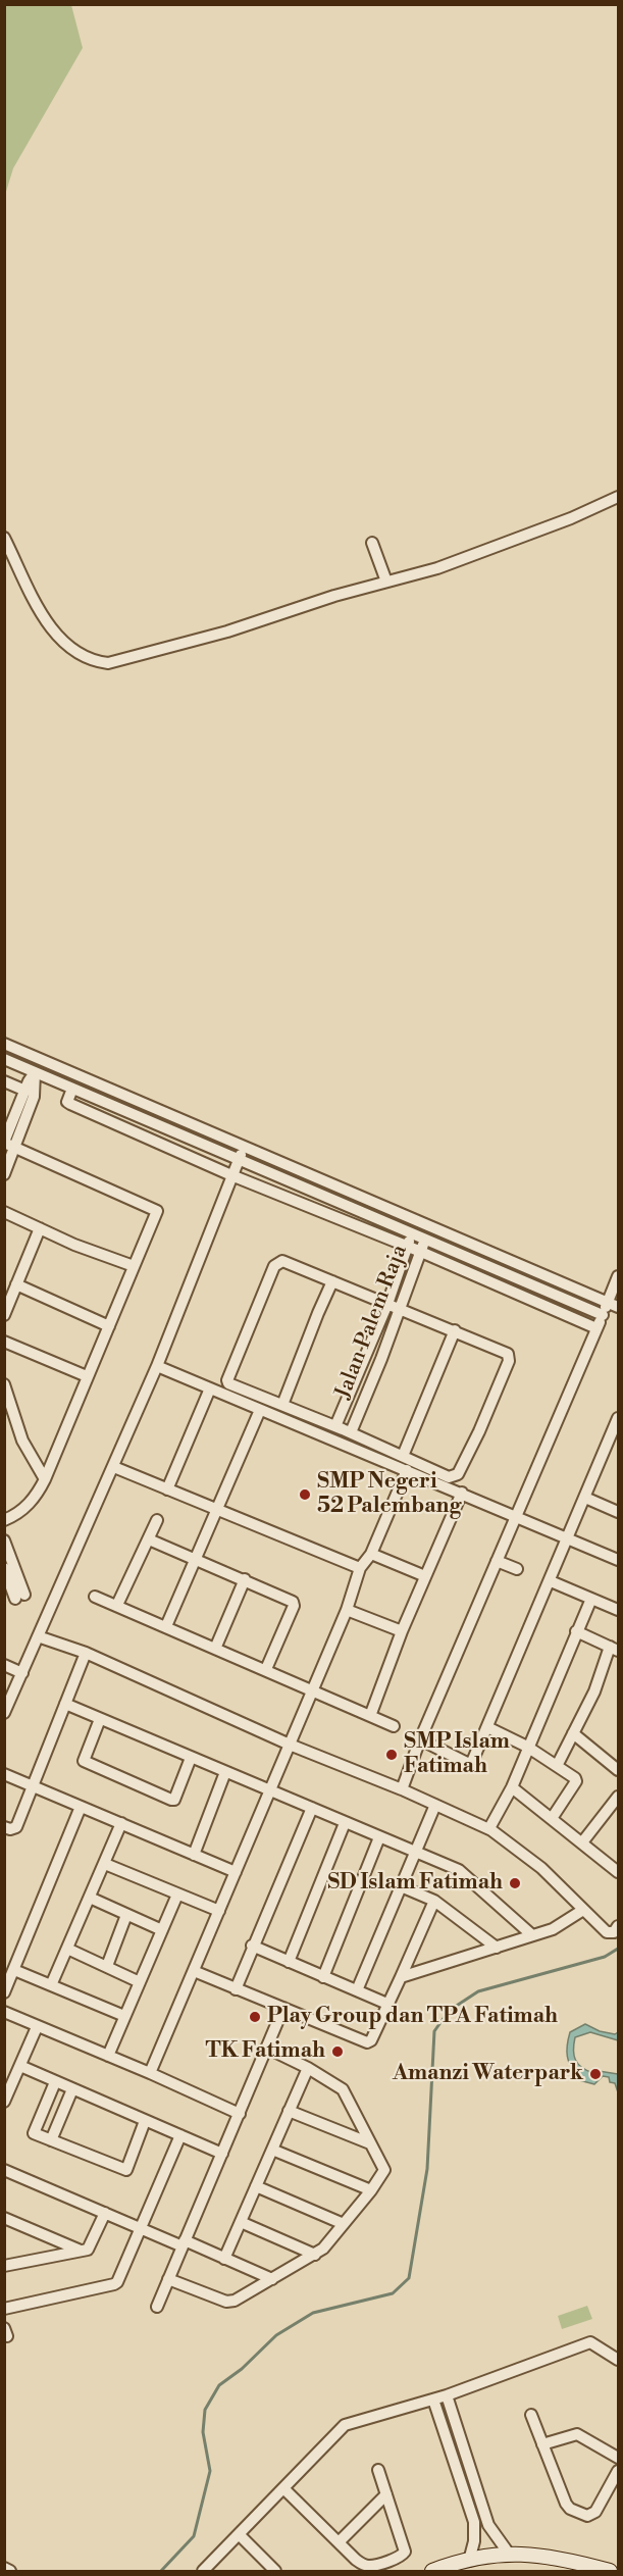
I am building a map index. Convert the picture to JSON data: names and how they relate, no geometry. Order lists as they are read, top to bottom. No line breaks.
{"streets":{"street":["Jalan Palem Raja"]},"places":["SMP Negeri 52 Palembang","SMP Islam Fatimah","SD Islam Fatimah","Play Group dan TPA Fatimah","TK Fatimah","Amanzi Waterpark"]}
